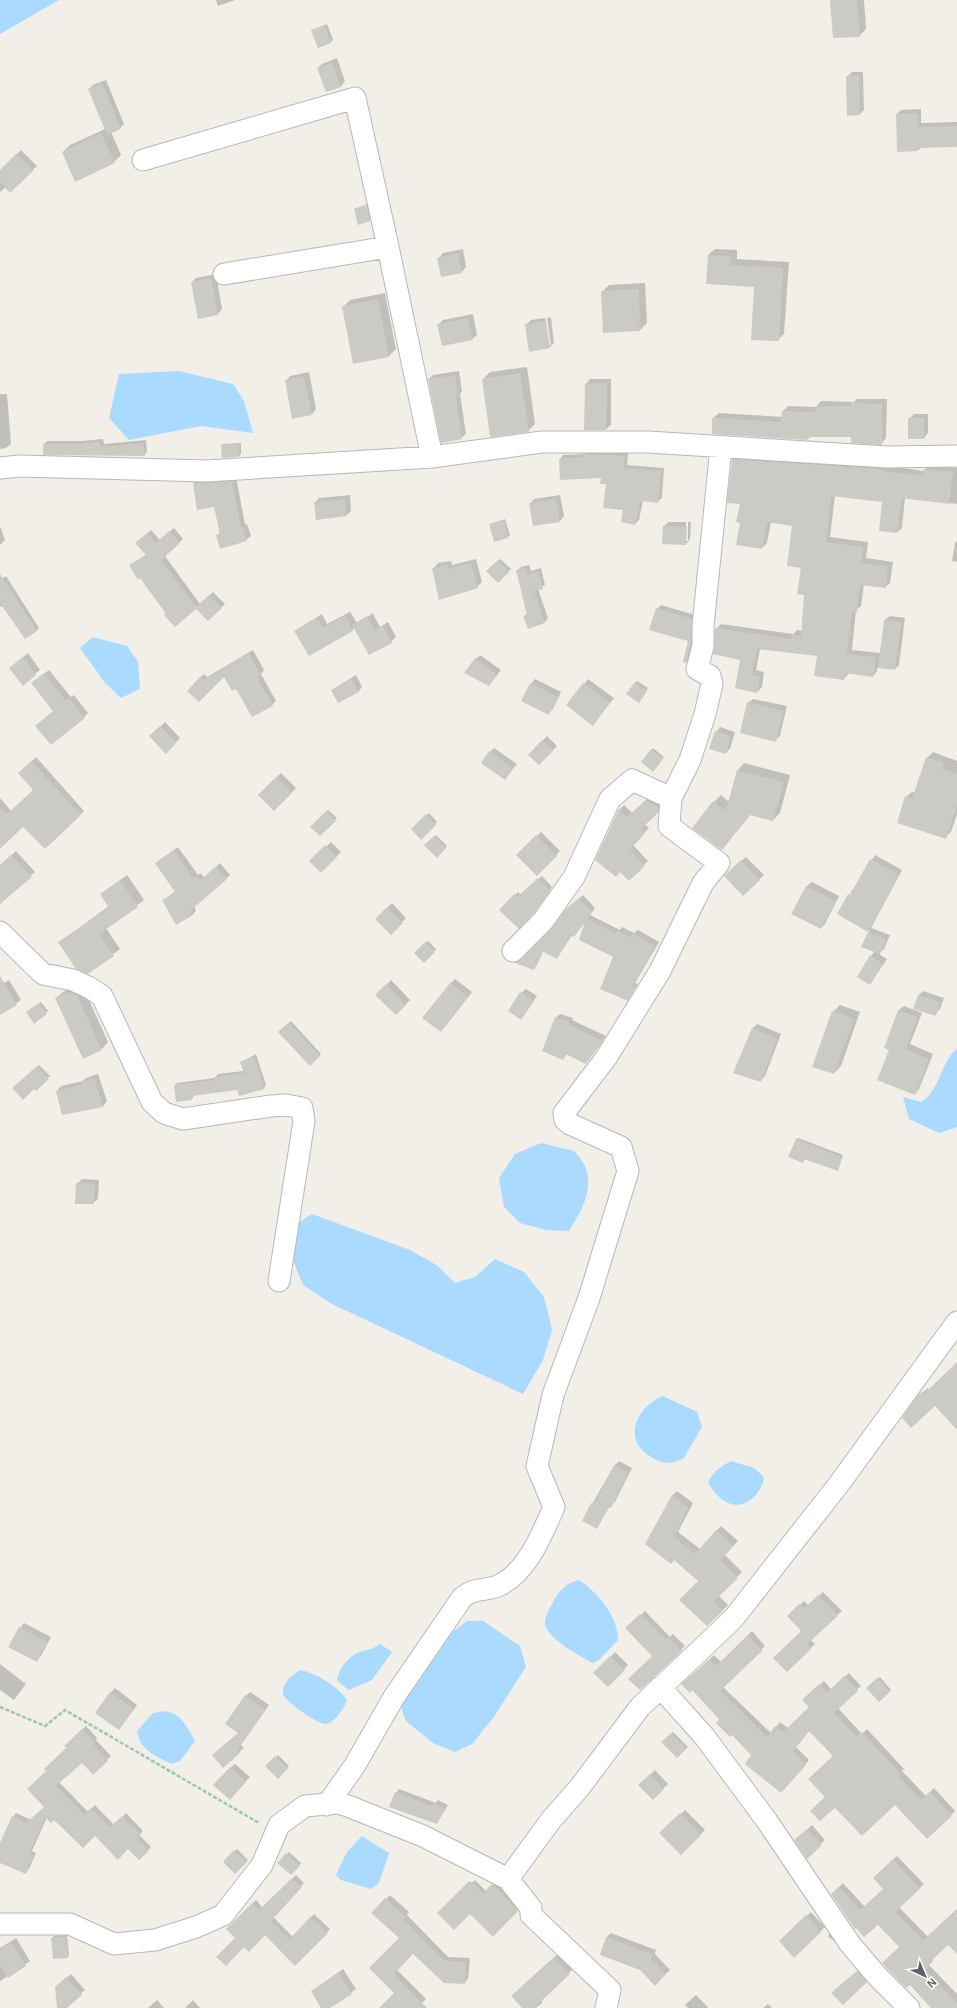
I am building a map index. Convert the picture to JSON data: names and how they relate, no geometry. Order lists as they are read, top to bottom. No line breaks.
{"north":"bottom right"}
